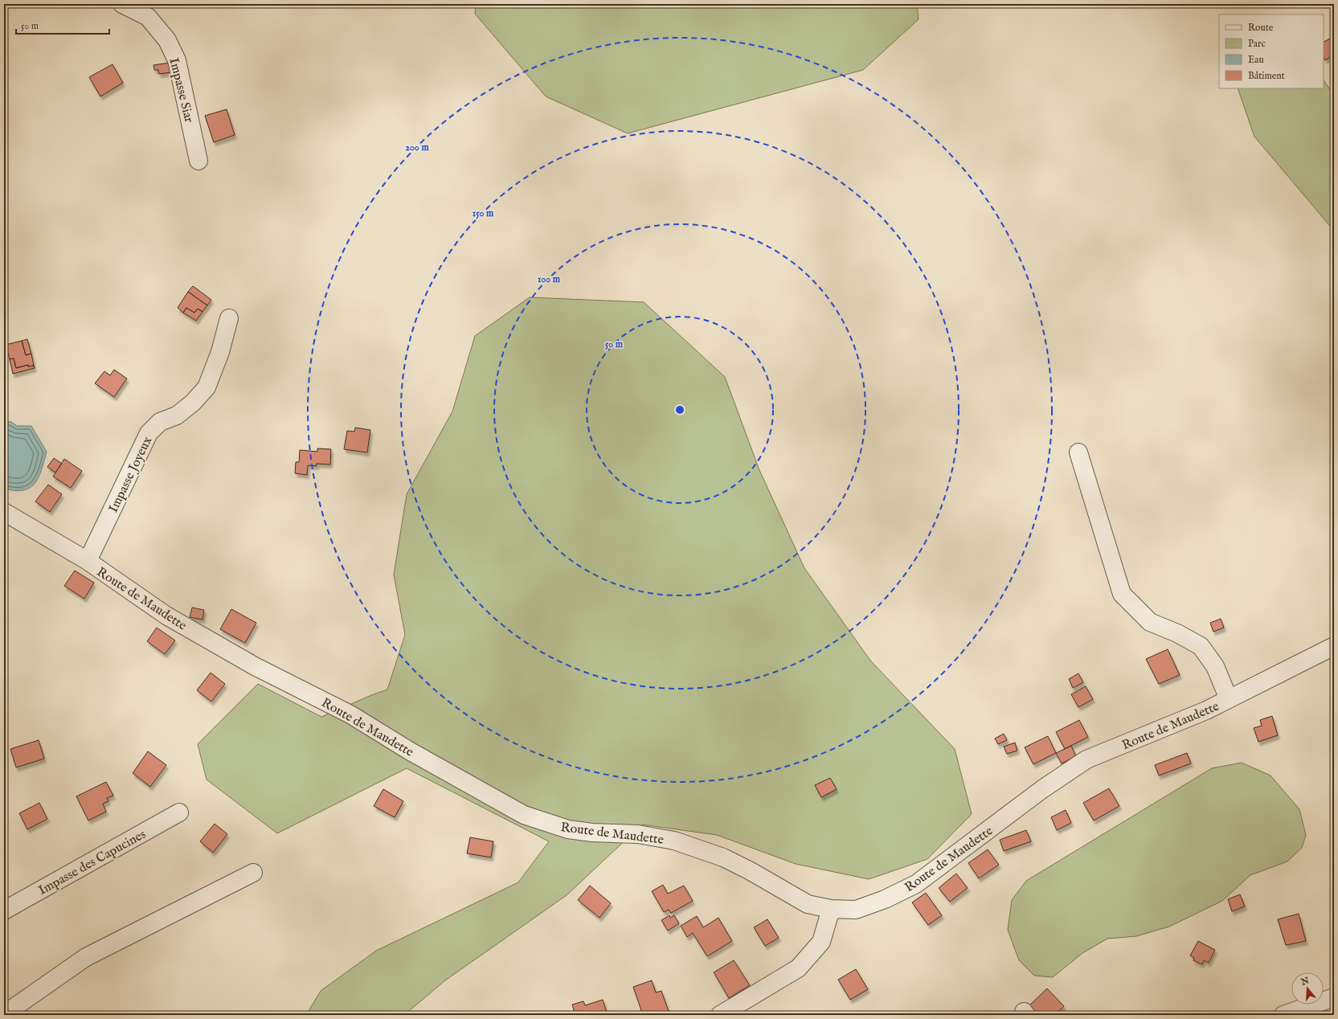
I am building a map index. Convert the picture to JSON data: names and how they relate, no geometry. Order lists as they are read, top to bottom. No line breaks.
{"streets":{"street":["Impasse Siar","Impasse Joyeux","Route de Maudette","Impasse des Capucines"]},"crossings":[["Impasse Joyeux","Route de Maudette"]],"legend":["Route","Parc","Eau","Bâtiment"],"scale_bar":"50 m","north":"top","rings":["200 m","150 m","100 m","50 m"]}
